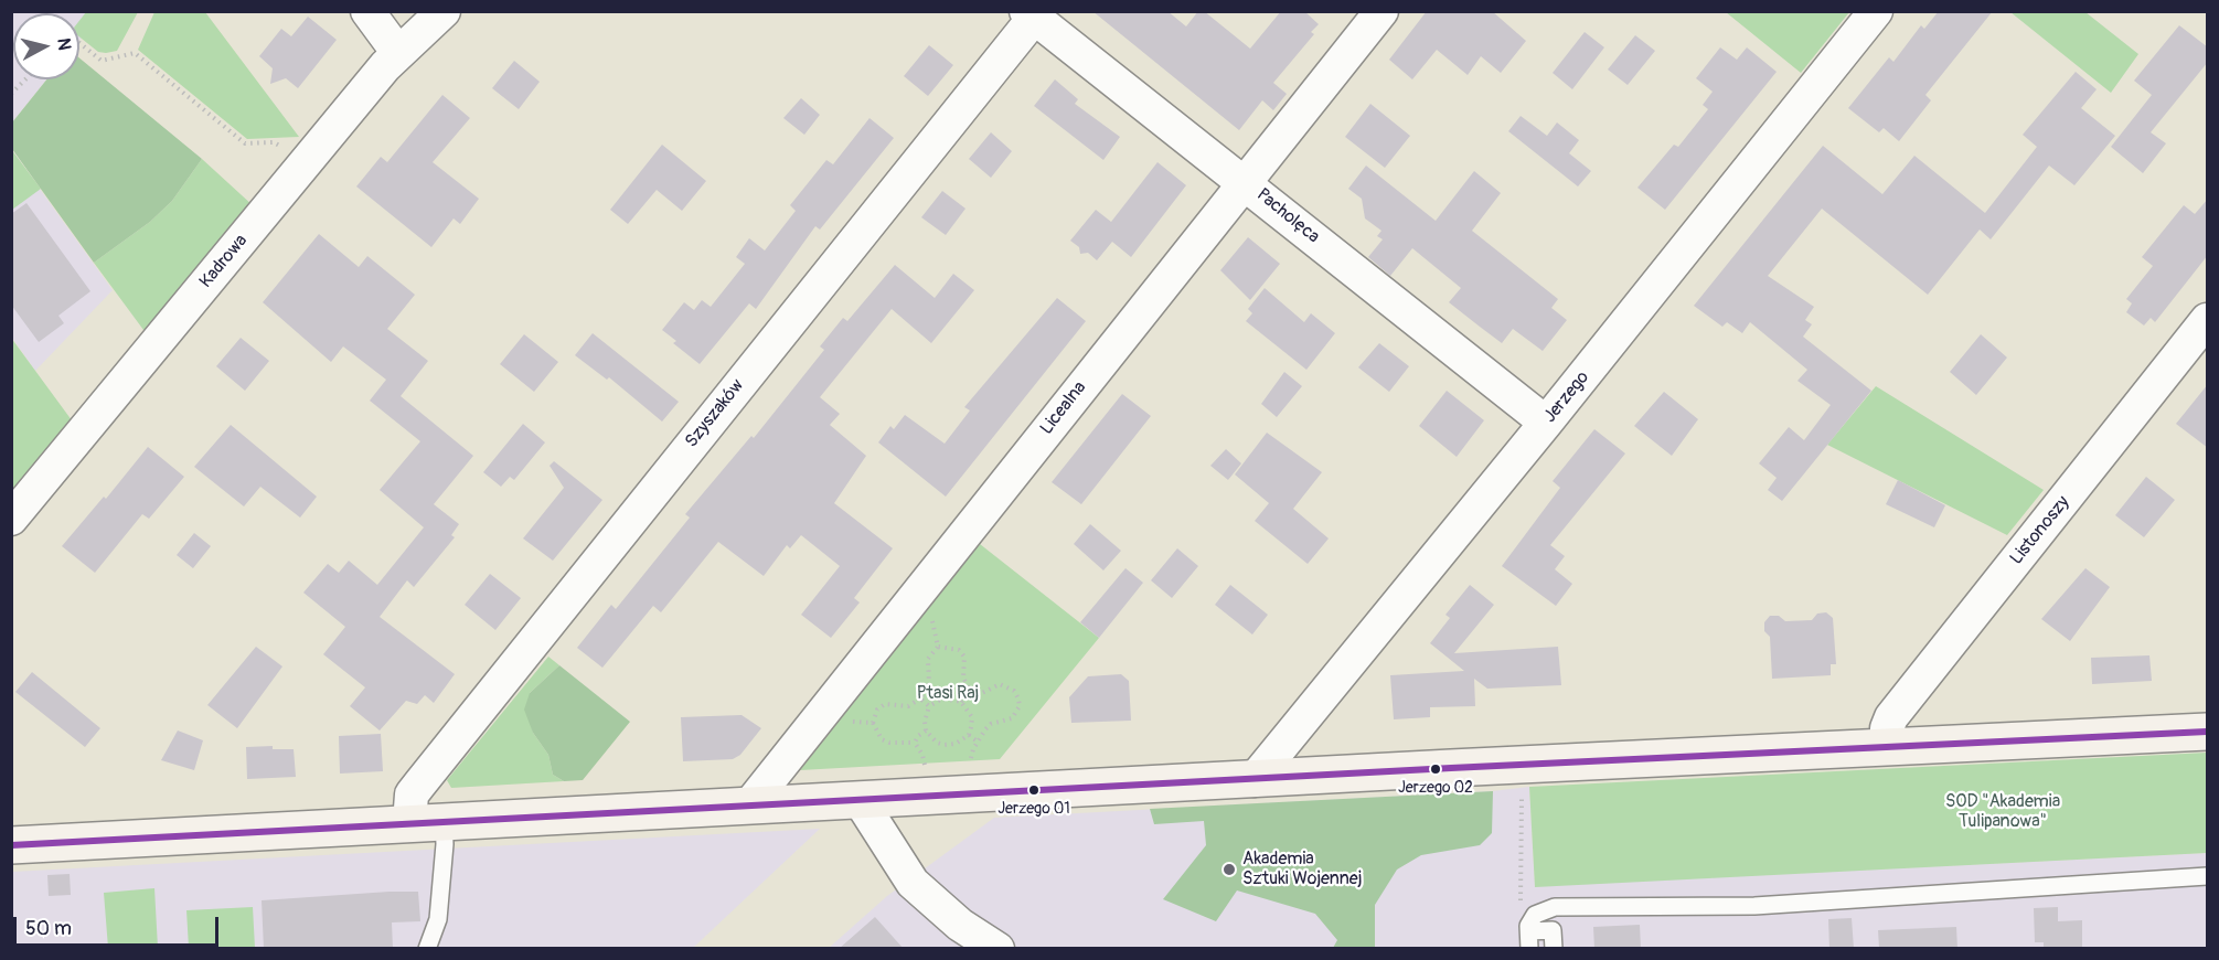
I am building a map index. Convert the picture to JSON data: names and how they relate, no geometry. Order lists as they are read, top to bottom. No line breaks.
{"streets":{"street":["Pacholęca","Kadrowa","Jerzego","Licealna","Szyszaków","Listonoszy"]},"crossings":[["Pacholęca","Jerzego"],["Pacholęca","Licealna"],["Pacholęca","Szyszaków"]],"parks":["Ptasi Raj","SOD \"Akademia Tulipanowa\""],"places":["Jerzego 02","Jerzego 01","Akademia Sztuki Wojennej"],"scale_bar":"50 m","north":"right"}
